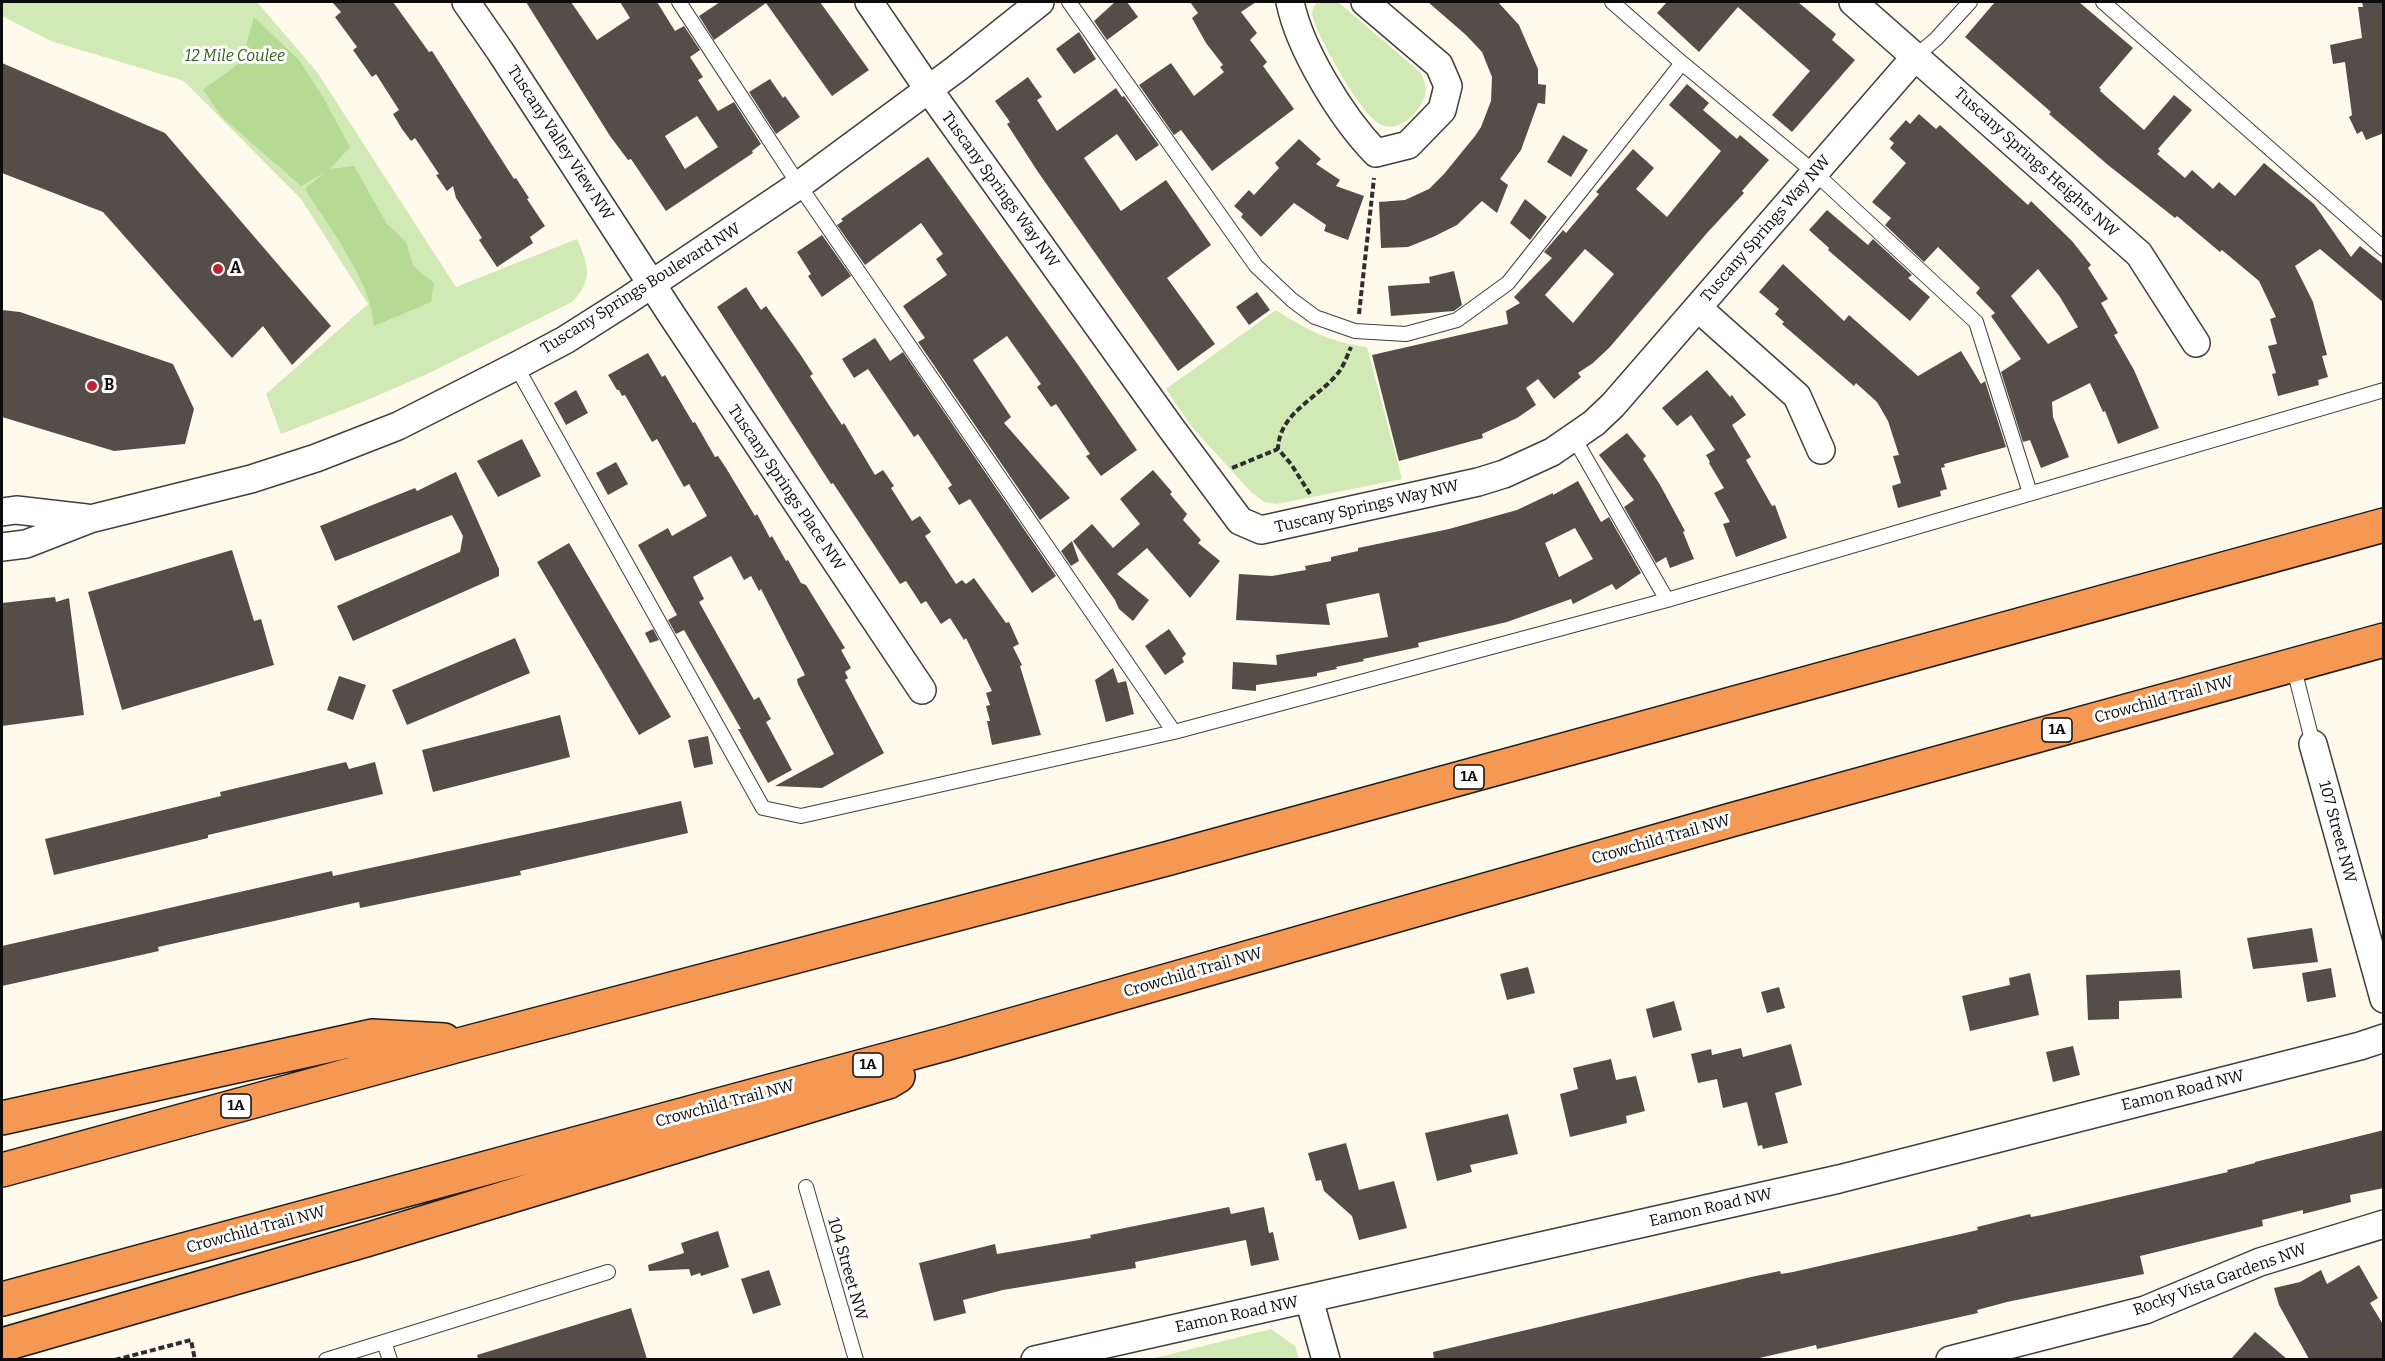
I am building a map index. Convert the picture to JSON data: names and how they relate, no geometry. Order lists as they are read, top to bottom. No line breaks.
{"streets":{"highway":["Crowchild Trail NW","1A"],"street":["Tuscany Valley View NW","Tuscany Springs Heights NW","Tuscany Springs Way NW","Tuscany Springs Boulevard NW","Tuscany Springs Place NW","107 Street NW","Eamon Road NW","Rocky Vista Gardens NW"],"lane":["104 Street NW"]},"crossings":[["Tuscany Valley View NW","Tuscany Springs Boulevard NW"],["Tuscany Valley View NW","Tuscany Springs Place NW"],["Tuscany Springs Heights NW","Tuscany Springs Way NW"],["Tuscany Springs Way NW","Tuscany Springs Boulevard NW"],["Tuscany Springs Boulevard NW","Tuscany Springs Place NW"],["Crowchild Trail NW","107 Street NW"]],"parks":["12 Mile Coulee"],"places":["A","B"]}
